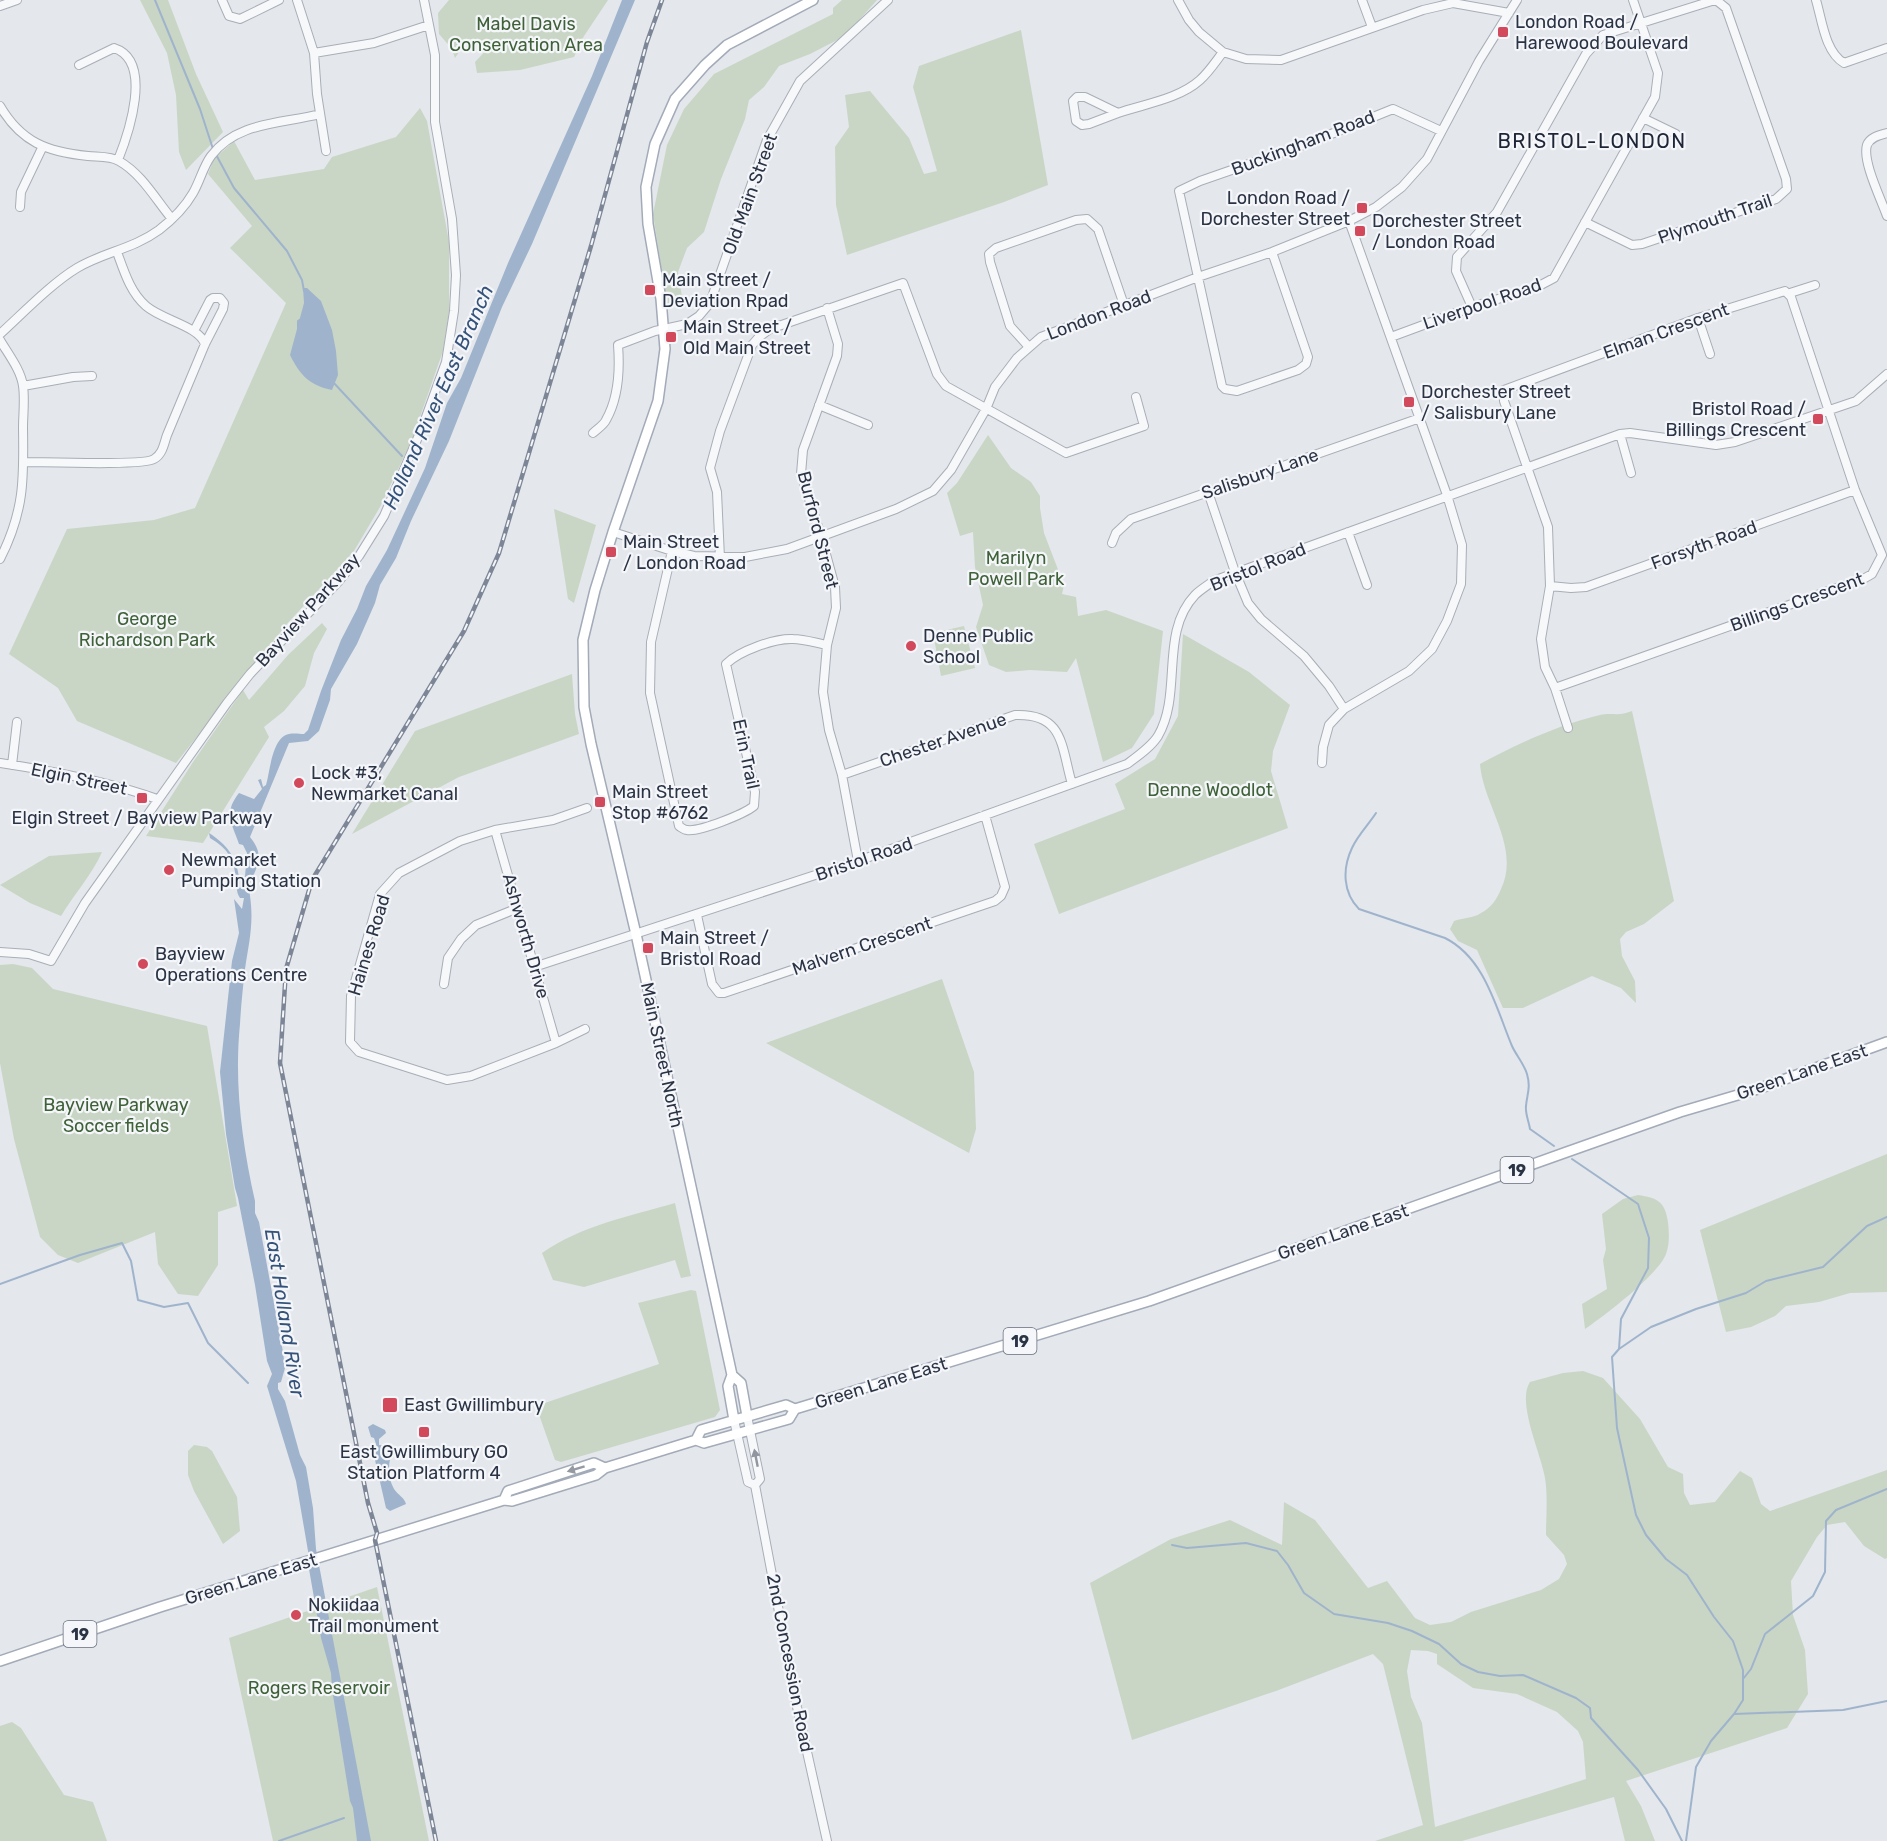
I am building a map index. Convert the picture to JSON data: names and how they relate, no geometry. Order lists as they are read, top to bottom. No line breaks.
{"streets":{"main road":["Main Street North","Green Lane East","19"],"street":["Buckingham Road","Old Main Street","Plymouth Trail","Liverpool Road","London Road","Elman Crescent","Salisbury Lane","Burford Street","Forsyth Road","Bristol Road","Billings Crescent","Bayview Parkway","Chester Avenue","Erin Trail","Elgin Street","Ashworth Drive","Haines Road","Malvern Crescent","2nd Concession Road"]},"crossings":[["Buckingham Road","London Road"],["Old Main Street","Main Street North"],["Plymouth Trail","Liverpool Road"],["London Road","Burford Street"],["London Road","Erin Trail"],["London Road","Main Street North"],["Elman Crescent","Bristol Road"],["Burford Street","Bristol Road"],["Burford Street","Chester Avenue"],["Burford Street","Erin Trail"],["Forsyth Road","Billings Crescent"],["Bristol Road","Billings Crescent"],["Bristol Road","Chester Avenue"],["Bristol Road","Ashworth Drive"],["Bristol Road","Malvern Crescent"],["Bristol Road","Main Street North"],["Bayview Parkway","Elgin Street"],["Ashworth Drive","Haines Road"],["Main Street North","Green Lane East"],["Green Lane East","2nd Concession Road"]],"districts":["BRISTOL-LONDON"],"water":["Holland River East Branch","East Holland River"],"parks":["Mabel Davis Conservation Area","Marilyn Powell Park","George Richardson Park","Denne Woodlot","Bayview Parkway Soccer fields","Rogers Reservoir"],"places":{"transit":["London Road / Harewood Boulevard","London Road / Dorchester Street","Dorchester Street / London Road","Main Street / Deviation Rpad","Main Street / Old Main Street","Dorchester Street / Salisbury Lane","Bristol Road / Billings Crescent","Main Street / London Road","Elgin Street / Bayview Parkway","Main Street Stop #6762","Main Street / Bristol Road","East Gwillimbury","East Gwillimbury GO Station Platform 4"],"other":["Denne Public School","Lock #3, Newmarket Canal","Newmarket Pumping Station","Bayview Operations Centre","Nokiidaa Trail monument"]}}
